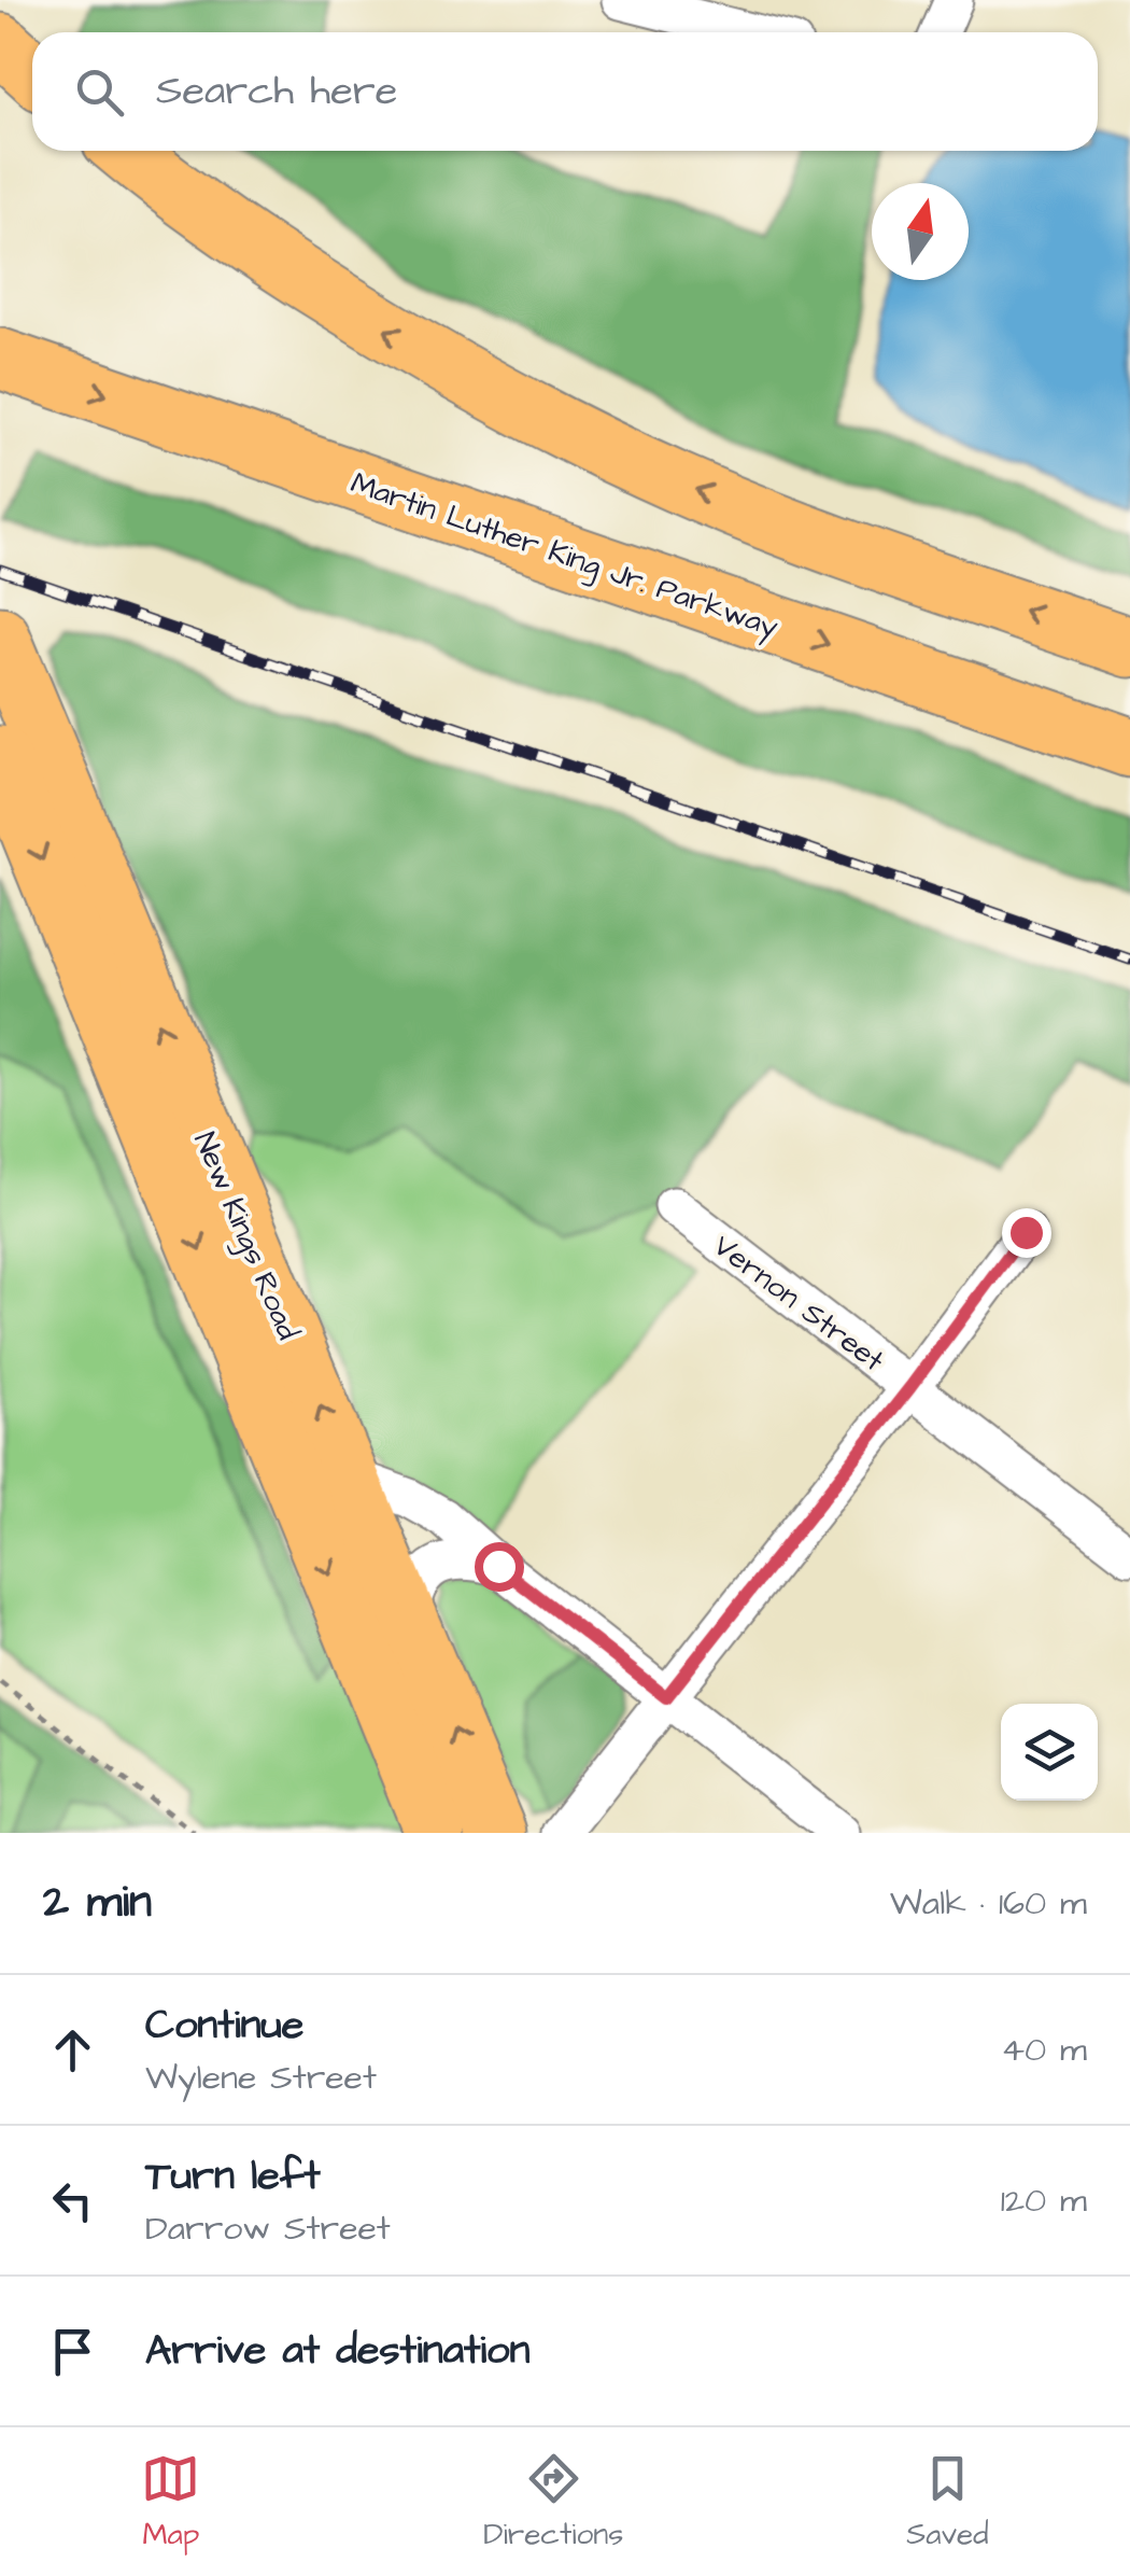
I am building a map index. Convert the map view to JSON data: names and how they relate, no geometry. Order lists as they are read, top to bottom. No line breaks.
{"streets":{"main road":["Martin Luther King Jr. Parkway","New Kings Road"],"street":["Vernon Street"]},"north":"top","page":{"search":"Search here","heading":["2 min","Walk · 160 m"],"list":[["Continue","Wylene Street","40 m"],["Turn left","Darrow Street","120 m"],"Arrive at destination"],"nav":["Map","Directions","Saved"]}}
